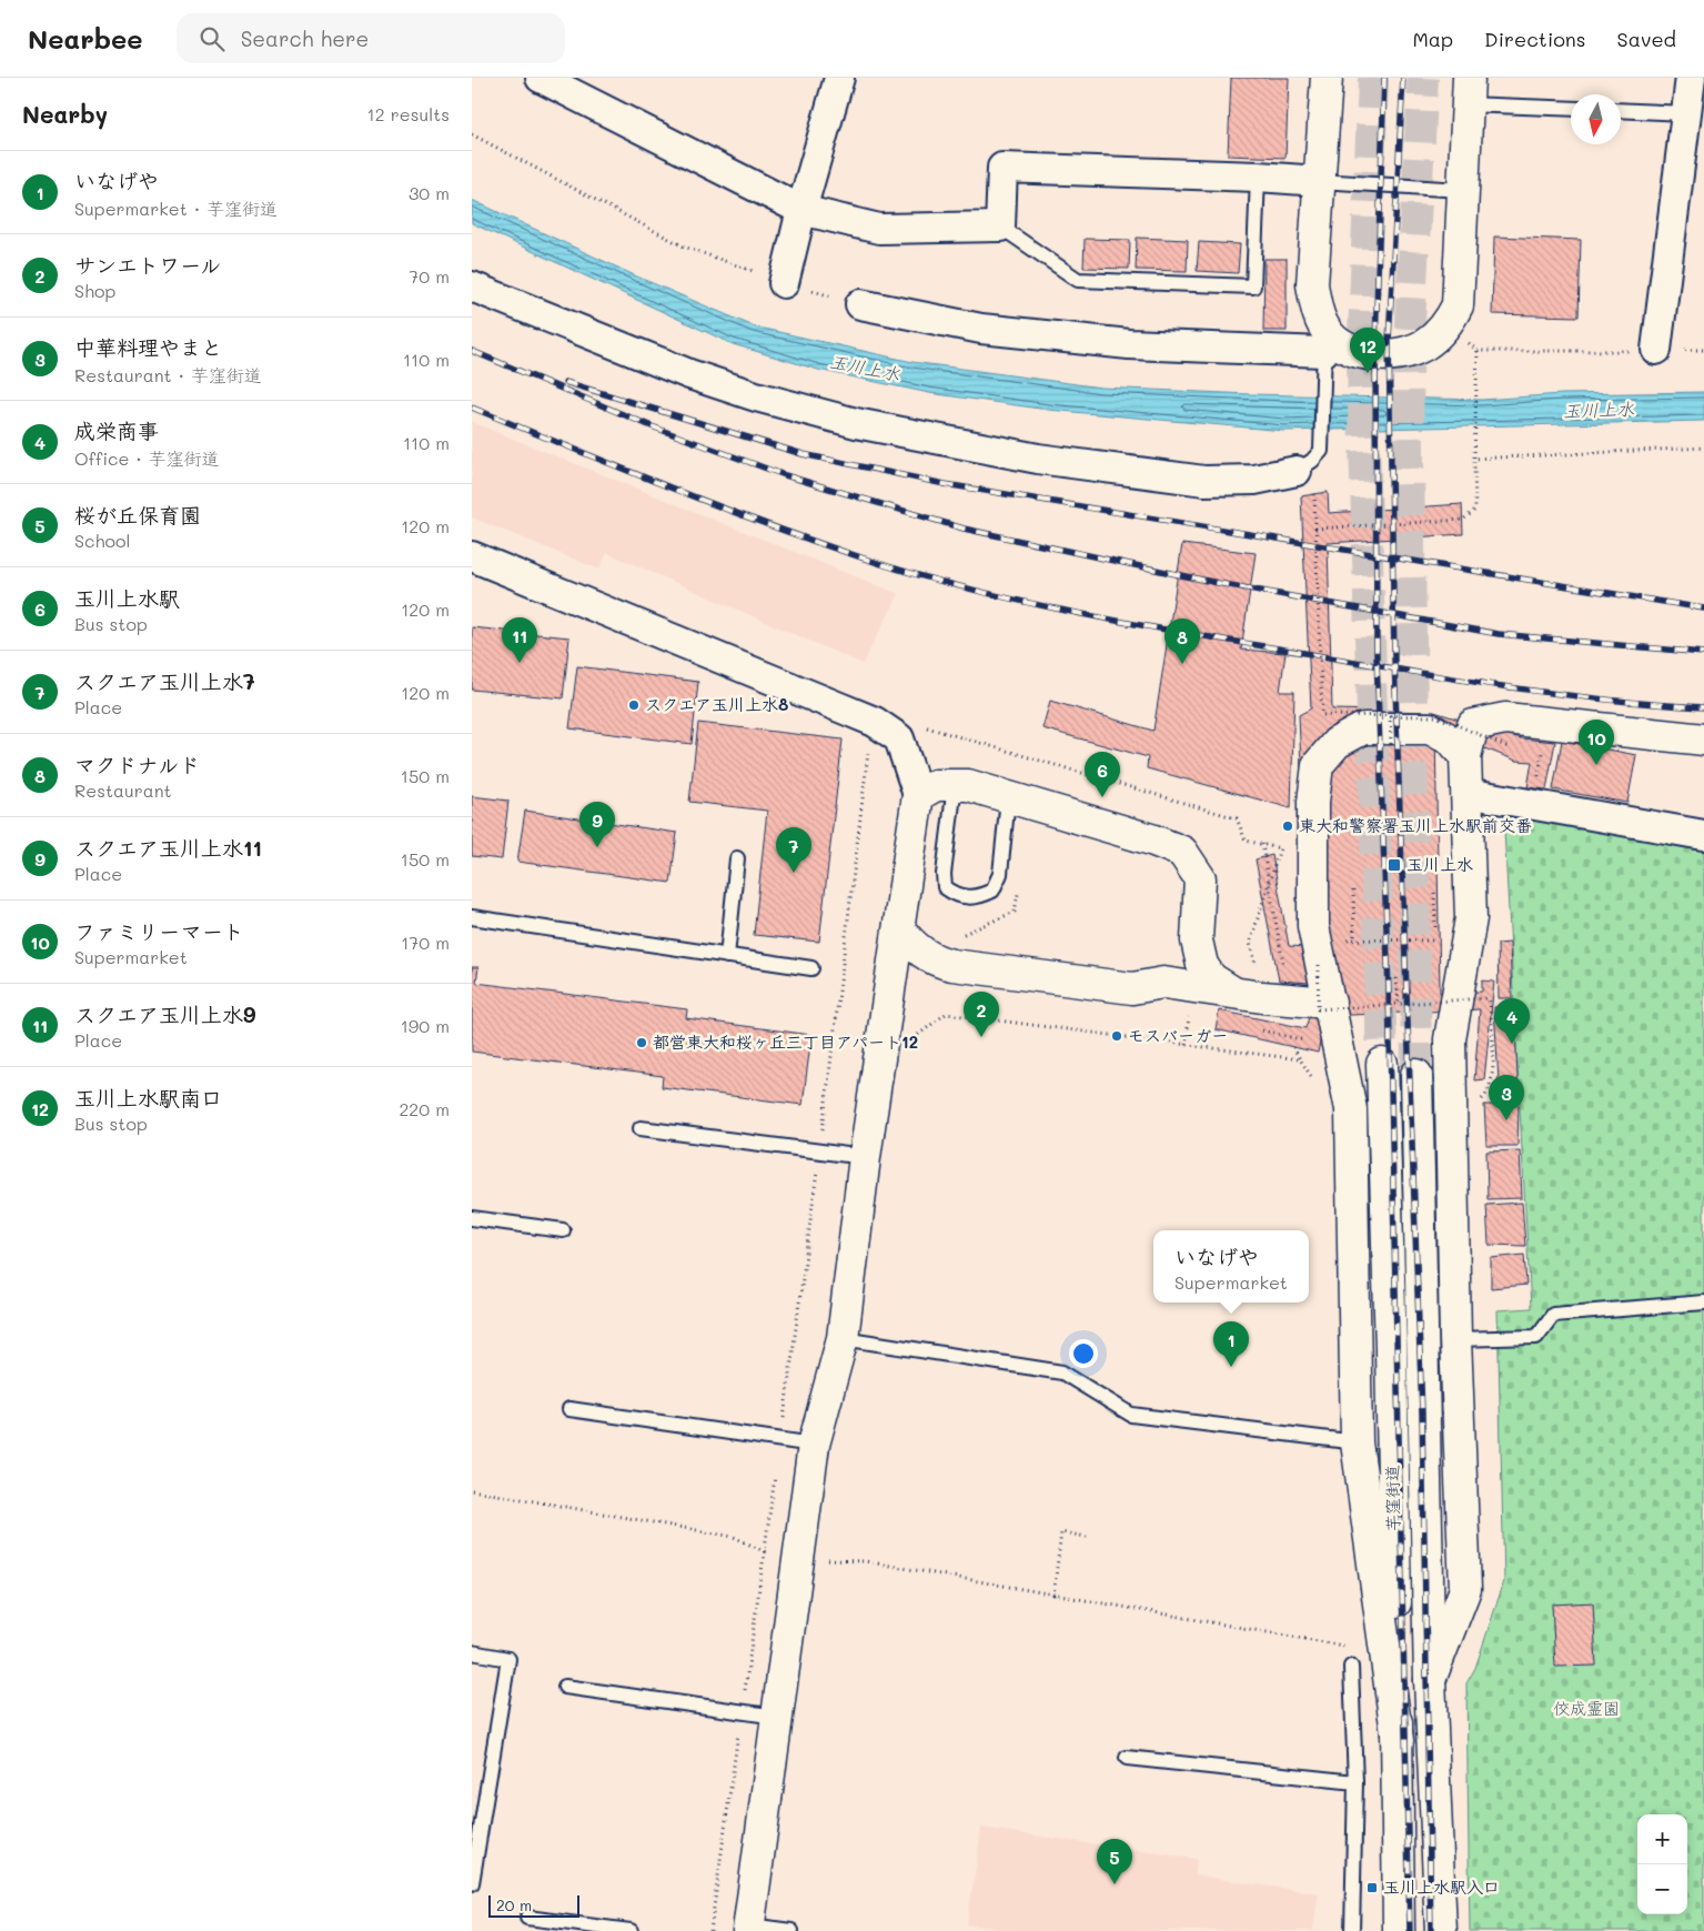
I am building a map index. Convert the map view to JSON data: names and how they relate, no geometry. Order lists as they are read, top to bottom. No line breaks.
{"streets":{"main road":["芋窪街道"]},"water":["玉川上水"],"parks":["佼成霊園"],"places":{"other":["スクエア玉川上水8","東大和警察署玉川上水駅前交番","モスバーガー","都営東大和桜ヶ丘三丁目アパート12"],"transit":["玉川上水","玉川上水駅入口"]},"scale_bar":"20 m","north":"bottom","page":{"header":"Nearbee","search":"Search here","nav":["Map","Directions","Saved"],"heading":["Nearby","12 results"],"list":[{"mark":"1","name":"いなげや","note":"Supermarket · 芋窪街道","value":"30 m"},{"mark":"2","name":"サンエトワール","note":"Shop","value":"70 m"},{"mark":"3","name":"中華料理やまと","note":"Restaurant · 芋窪街道","value":"110 m"},{"mark":"4","name":"成栄商事","note":"Office · 芋窪街道","value":"110 m"},{"mark":"5","name":"桜が丘保育園","note":"School","value":"120 m"},{"mark":"6","name":"玉川上水駅","note":"Bus stop","value":"120 m"},{"mark":"7","name":"スクエア玉川上水7","note":"Place","value":"120 m"},{"mark":"8","name":"マクドナルド","note":"Restaurant","value":"150 m"},{"mark":"9","name":"スクエア玉川上水11","note":"Place","value":"150 m"},{"mark":"10","name":"ファミリーマート","note":"Supermarket","value":"170 m"},{"mark":"11","name":"スクエア玉川上水9","note":"Place","value":"190 m"},{"mark":"12","name":"玉川上水駅南口","note":"Bus stop","value":"220 m"}],"pins":["12","11","8","10","6","9","7","2","4","3","1","5"],"popup":["いなげや","Supermarket"],"map_buttons":["+","−"],"scale":"20 m"}}
